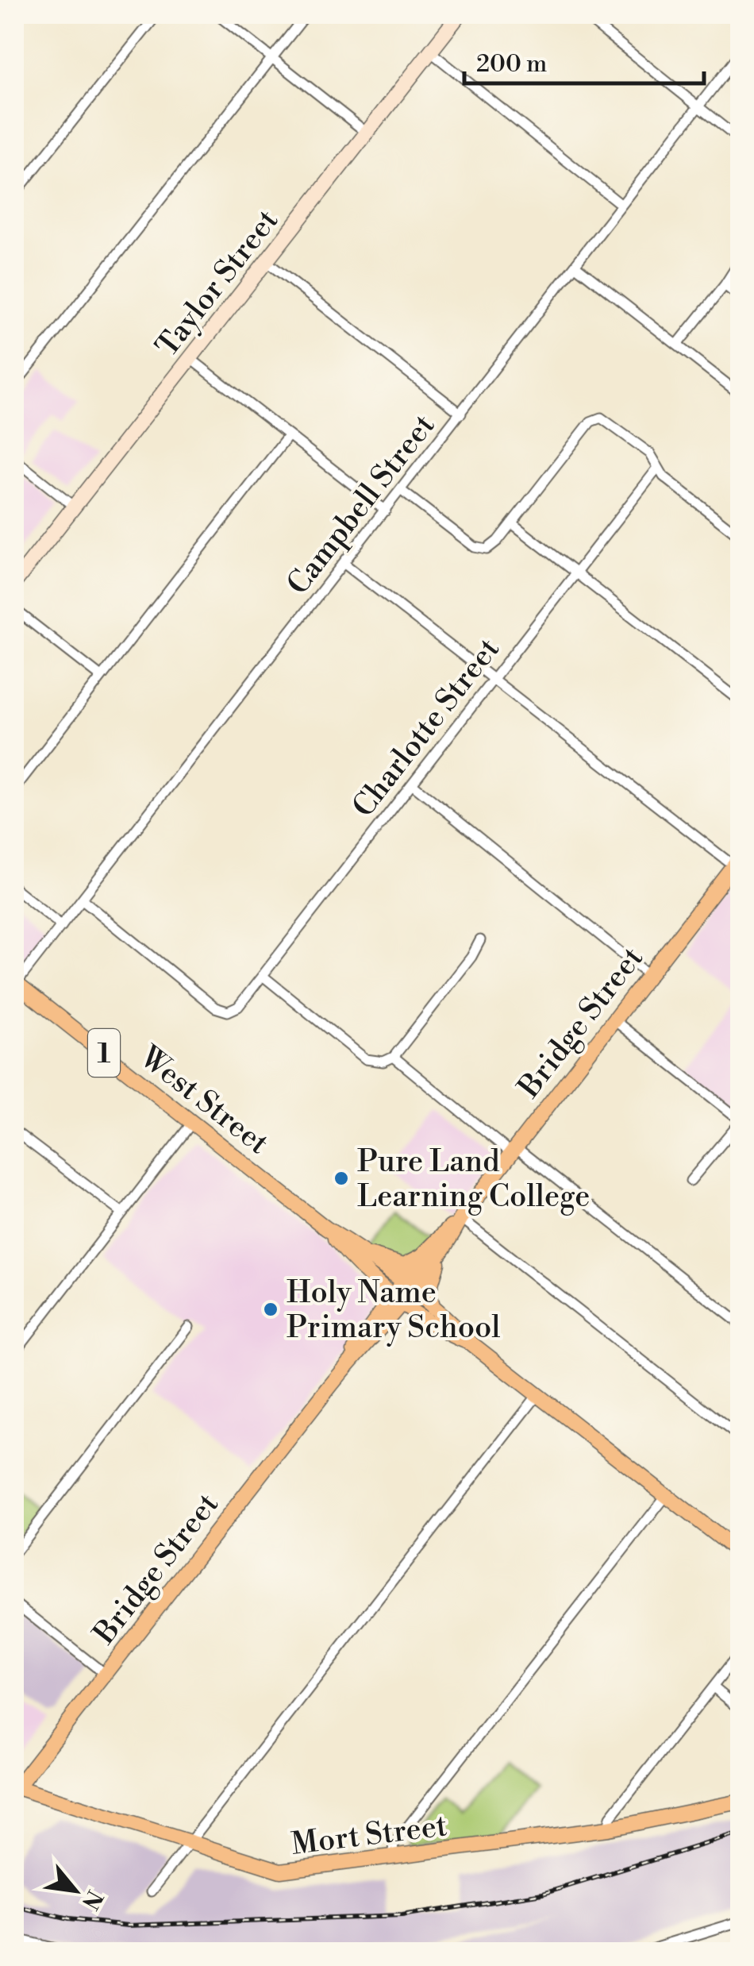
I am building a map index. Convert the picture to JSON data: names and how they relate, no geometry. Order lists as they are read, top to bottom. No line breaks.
{"streets":{"main road":["Bridge Street","1","West Street","Mort Street"],"street":["Taylor Street","Campbell Street","Charlotte Street"]},"crossings":[["Campbell Street","Charlotte Street"],["Campbell Street","West Street"],["Bridge Street","West Street"],["Bridge Street","Mort Street"]],"places":["Pure Land Learning College","Holy Name Primary School"],"scale_bar":"200 m","north":"bottom right"}
